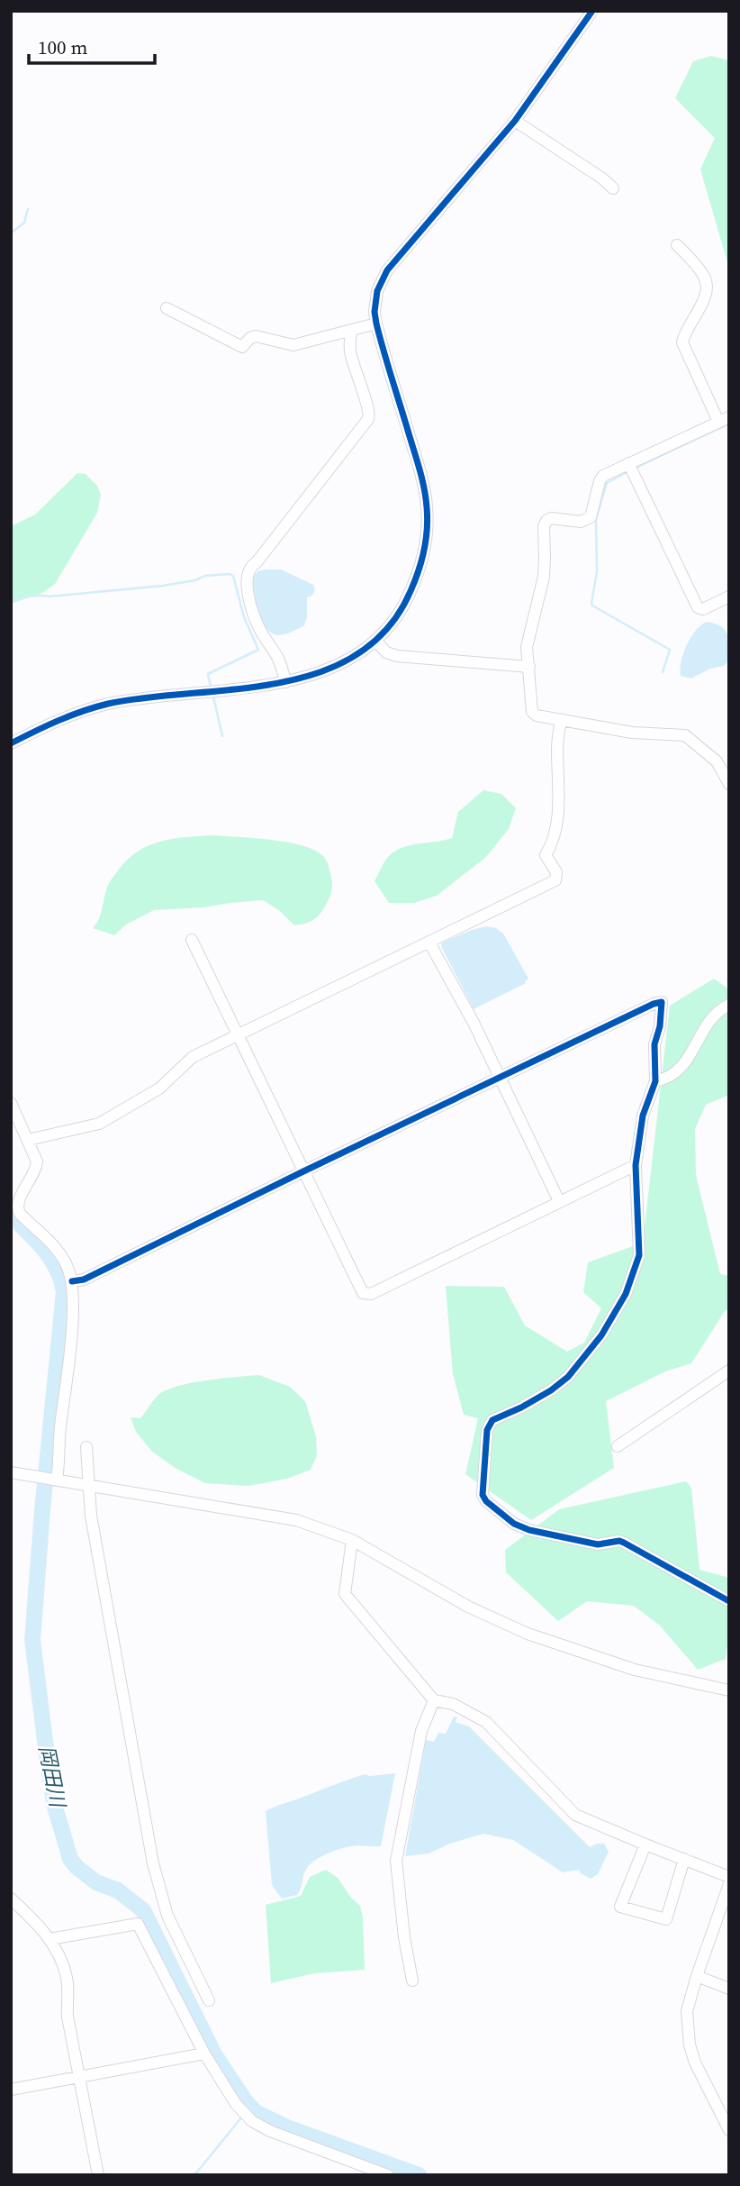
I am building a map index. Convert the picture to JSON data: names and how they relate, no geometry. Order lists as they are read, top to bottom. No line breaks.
{"water":["岡田川"],"scale_bar":"100 m"}
